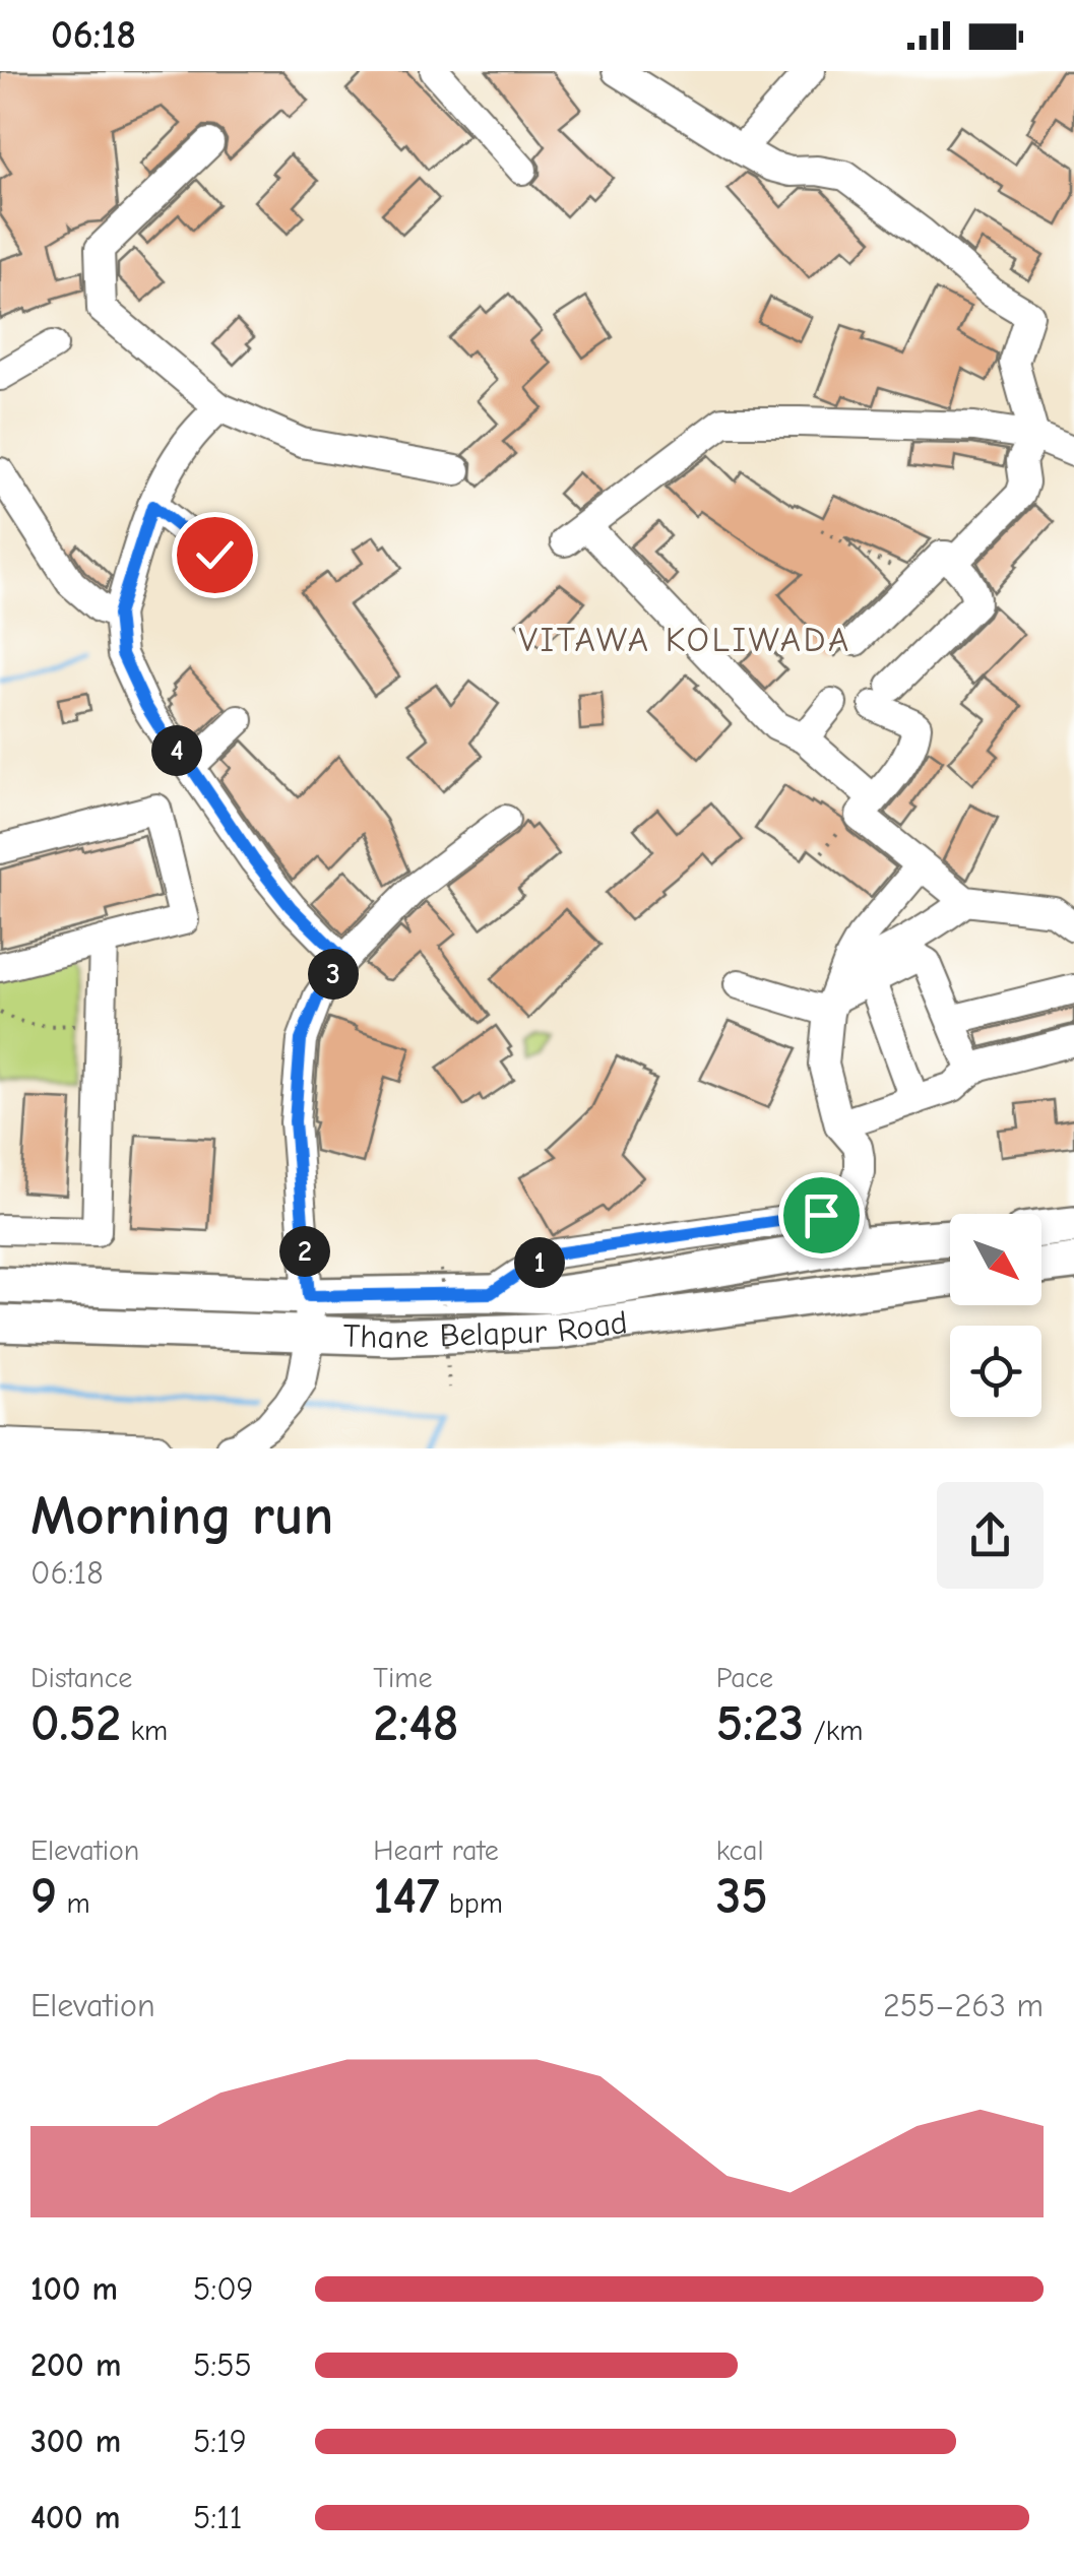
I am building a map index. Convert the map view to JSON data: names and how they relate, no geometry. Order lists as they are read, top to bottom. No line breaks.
{"streets":{"main road":["Thane Belapur Road"]},"districts":["VITAWA KOLIWADA"],"north":"bottom right","page":{"status":"06:18","pins":["4","3","2","1"],"heading":["Morning run","06:18"],"stats":[["Distance","0.52 km"],["Time","2:48"],["Pace","5:23 /km"],["Elevation","9 m"],["Heart rate","147 bpm"],["kcal","35"]],"chart":["Elevation","255–263 m"],"list":[{"name":"100 m","note":"5:09"},{"name":"200 m","note":"5:55"},{"name":"300 m","note":"5:19"},{"name":"400 m","note":"5:11"}]}}
